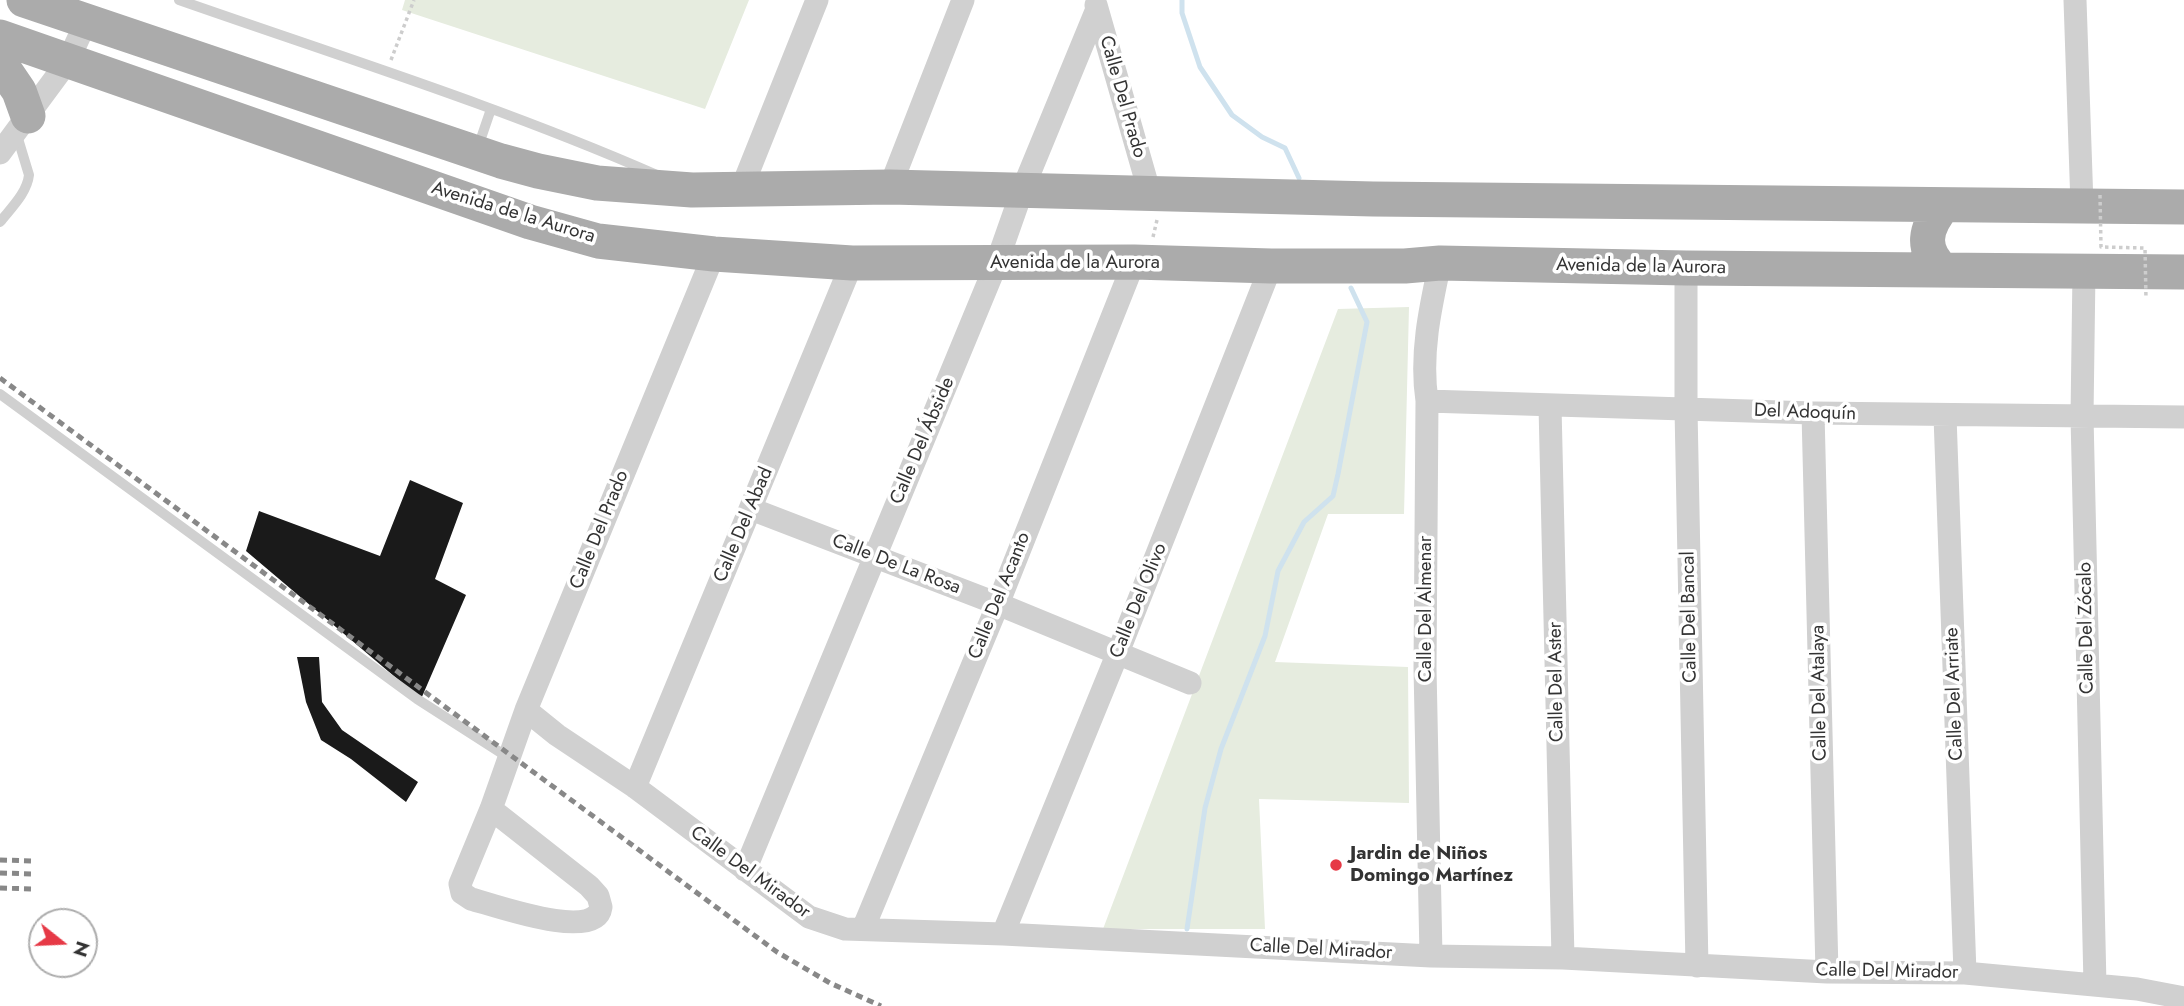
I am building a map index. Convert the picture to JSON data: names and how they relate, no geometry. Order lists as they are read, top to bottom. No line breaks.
{"streets":{"main road":["Avenida de la Aurora"],"street":["Calle Del Prado","Del Adoquín","Calle Del Ábside","Calle Del Abad","Calle De La Rosa","Calle Del Acanto","Calle Del Olivo","Calle Del Almenar","Calle Del Bancal","Calle Del Zócalo","Calle Del Aster","Calle Del Atalaya","Calle Del Arriate","Calle Del Mirador"]},"crossings":[["Calle Del Prado","Avenida de la Aurora"],["Calle Del Prado","Calle Del Ábside"],["Calle Del Prado","Calle Del Mirador"],["Avenida de la Aurora","Calle Del Ábside"],["Avenida de la Aurora","Calle Del Abad"],["Avenida de la Aurora","Calle Del Acanto"],["Avenida de la Aurora","Calle Del Olivo"],["Avenida de la Aurora","Calle Del Almenar"],["Avenida de la Aurora","Calle Del Bancal"],["Avenida de la Aurora","Calle Del Zócalo"],["Del Adoquín","Calle Del Almenar"],["Del Adoquín","Calle Del Bancal"],["Del Adoquín","Calle Del Zócalo"],["Del Adoquín","Calle Del Aster"],["Del Adoquín","Calle Del Atalaya"],["Del Adoquín","Calle Del Arriate"],["Calle Del Ábside","Calle De La Rosa"],["Calle Del Ábside","Calle Del Mirador"],["Calle Del Abad","Calle De La Rosa"],["Calle Del Abad","Calle Del Mirador"],["Calle De La Rosa","Calle Del Acanto"],["Calle De La Rosa","Calle Del Olivo"],["Calle Del Acanto","Calle Del Mirador"],["Calle Del Olivo","Calle Del Mirador"],["Calle Del Almenar","Calle Del Mirador"],["Calle Del Bancal","Calle Del Mirador"],["Calle Del Zócalo","Calle Del Mirador"],["Calle Del Aster","Calle Del Mirador"],["Calle Del Atalaya","Calle Del Mirador"],["Calle Del Arriate","Calle Del Mirador"]],"places":["Jardin de Niños Domingo Martínez"],"north":"right"}
